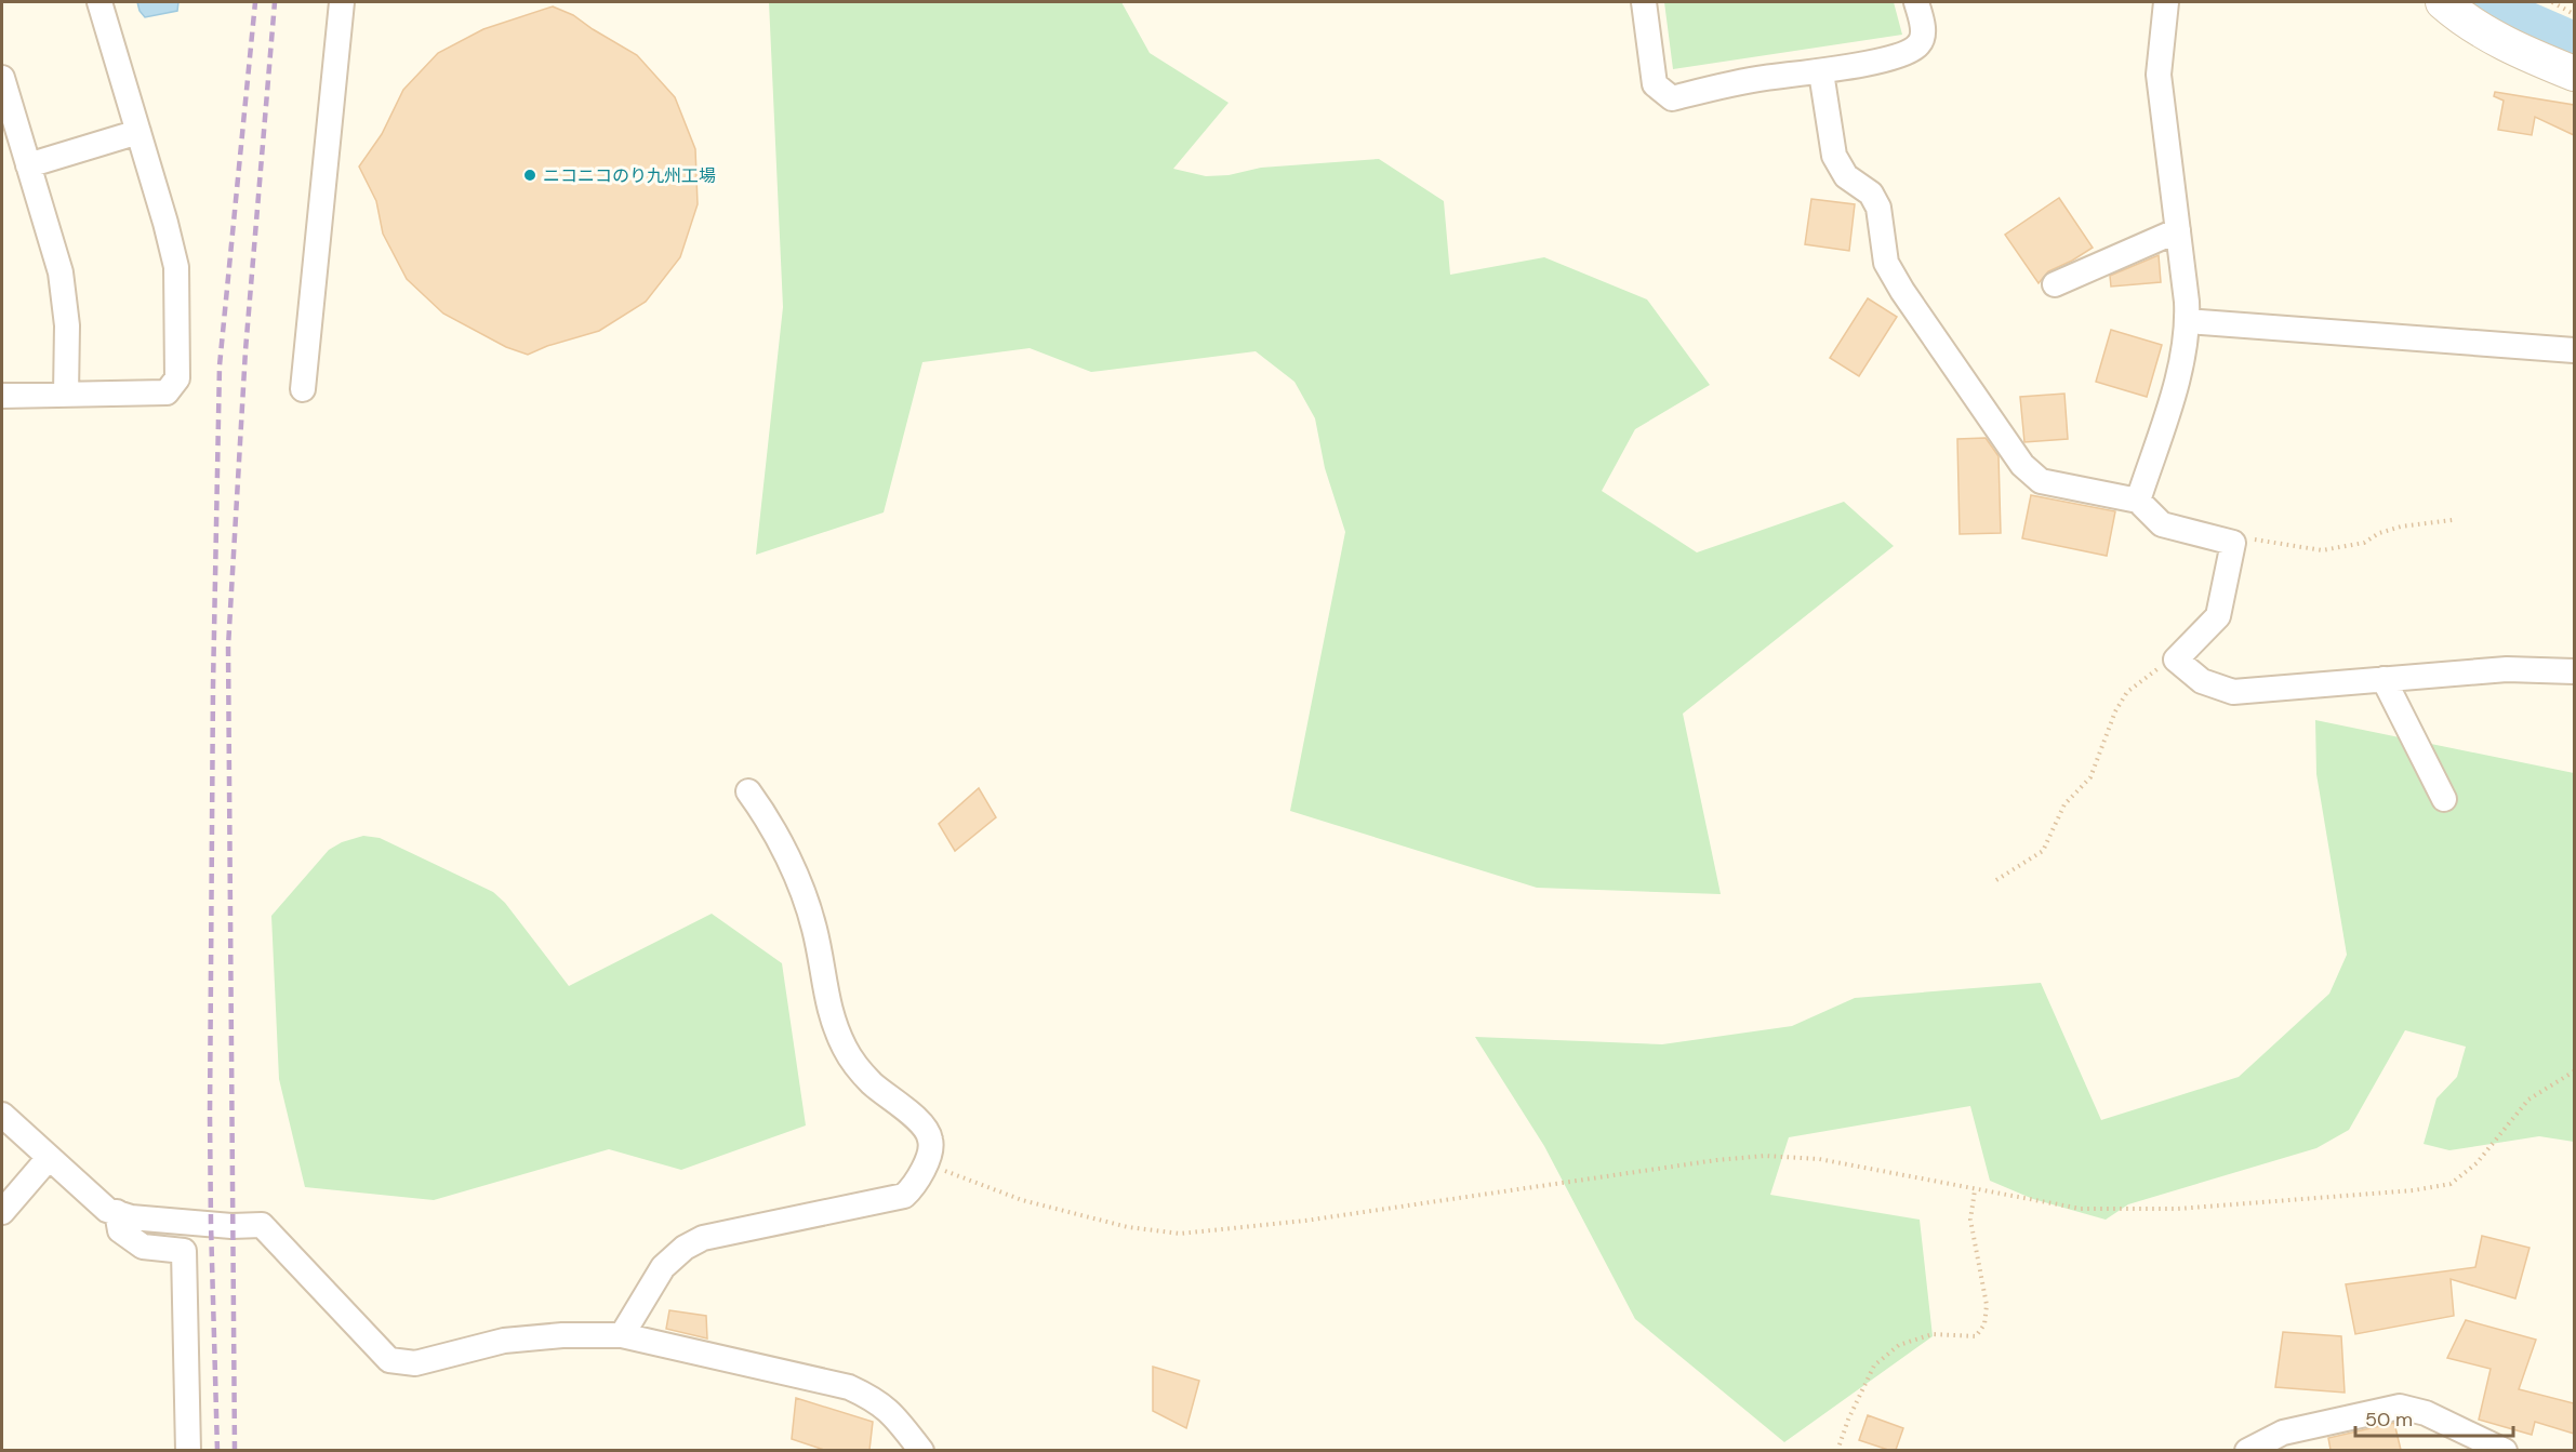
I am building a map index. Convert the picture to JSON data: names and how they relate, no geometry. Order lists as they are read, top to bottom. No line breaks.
{"places":["ニコニコのり九州工場"],"scale_bar":"50 m"}
